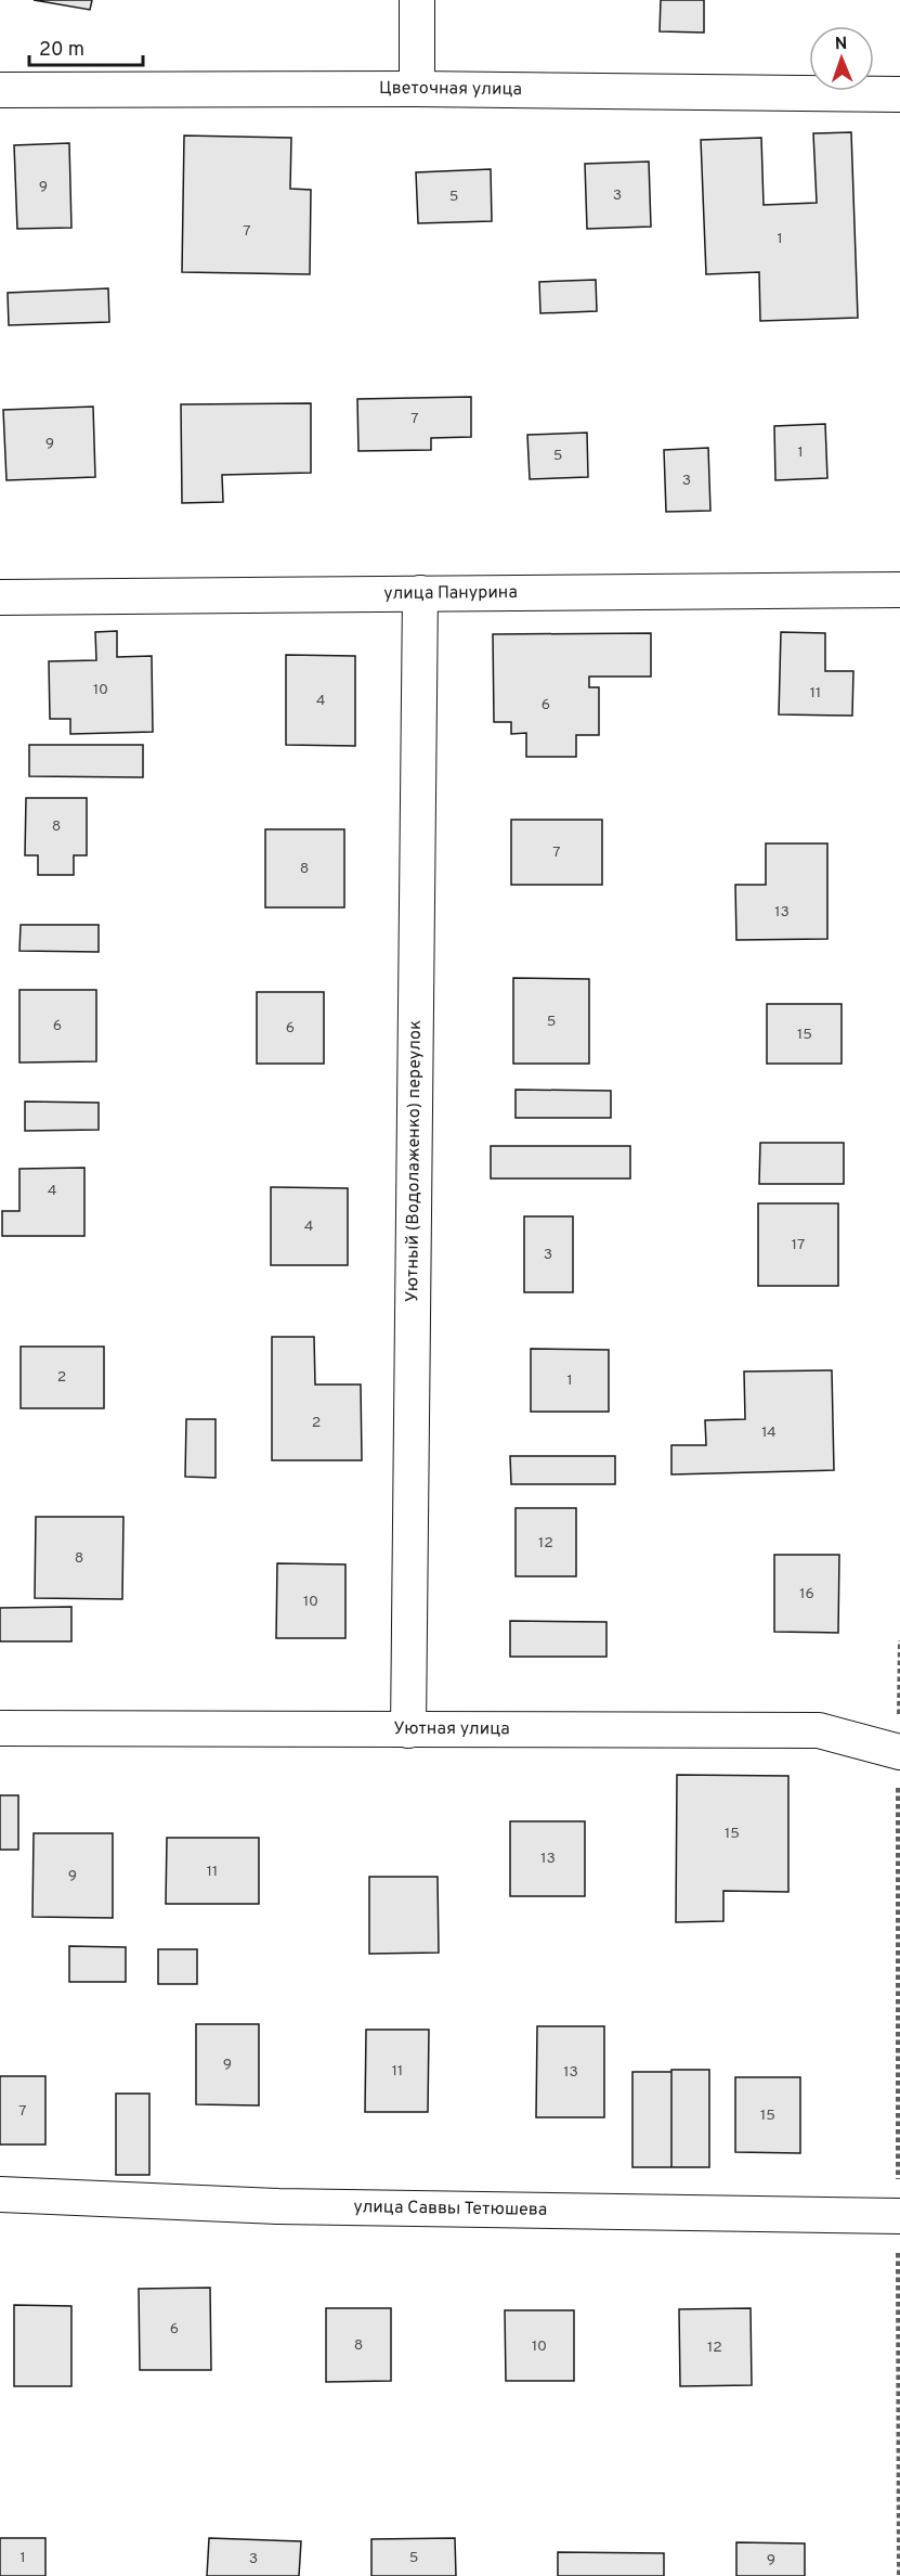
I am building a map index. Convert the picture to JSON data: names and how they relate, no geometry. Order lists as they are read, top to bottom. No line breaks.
{"streets":{"street":["Цветочная улица","улица Панурина","Уютный (Водолаженко) переулок","Уютная улица","улица Саввы Тетюшева"]},"crossings":[["улица Панурина","Уютный (Водолаженко) переулок"],["Уютный (Водолаженко) переулок","Уютная улица"]],"house_numbers":["9","3","5","7","1","7","9","1","5","3","10","11","4","6","8","7","8","13","5","6","6","15","4","4","17","3","2","1","2","14","12","8","16","10","15","13","11","9","9","11","13","7","15","6","8","10","12","1","5","3","9"],"scale_bar":"20 m","north":"top"}
